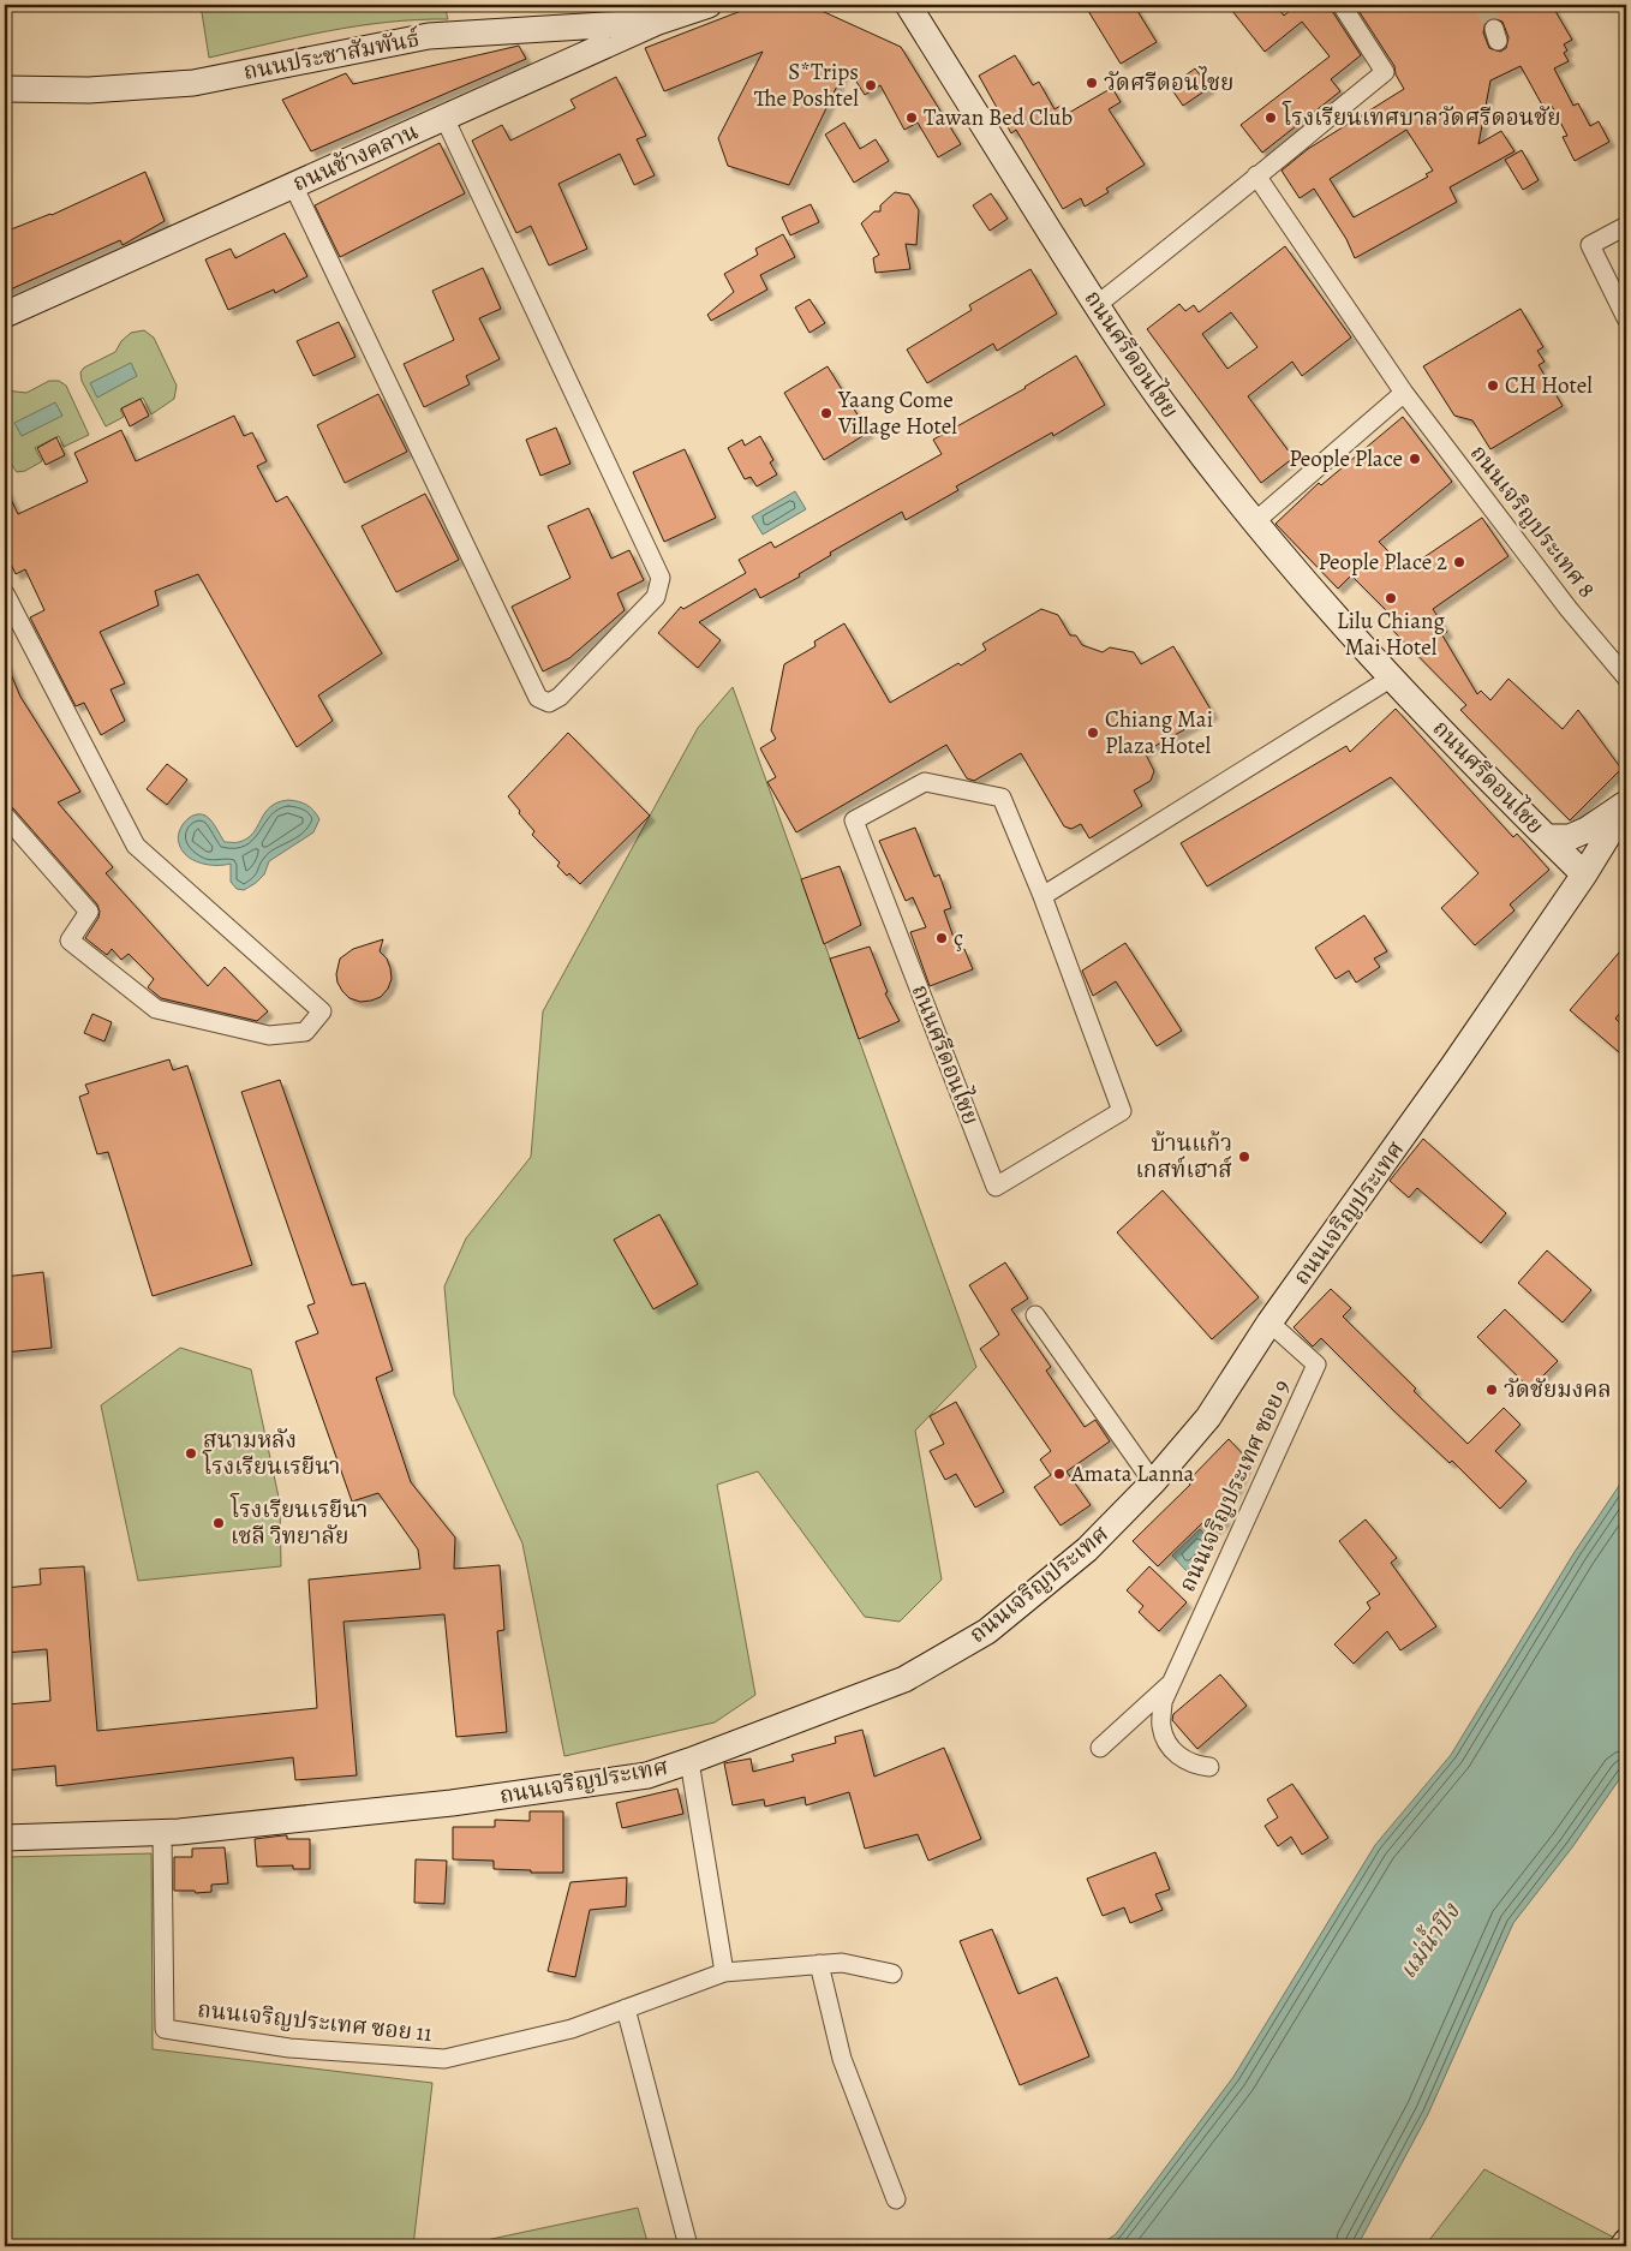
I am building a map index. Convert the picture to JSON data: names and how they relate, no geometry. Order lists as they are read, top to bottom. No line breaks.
{"streets":{"street":["ถนนประชาสัมพันธ์","ถนนช้างคลาน","ถนนศรีดอนไชย","ถนนเจริญประเทศ 8","ถนนเจริญประเทศ","ถนนเจริญประเทศ ซอย 9","ถนนเจริญประเทศ ซอย 11"]},"crossings":[["ถนนประชาสัมพันธ์","ถนนช้างคลาน"],["ถนนศรีดอนไชย","ถนนเจริญประเทศ"],["ถนนเจริญประเทศ","ถนนเจริญประเทศ ซอย 9"],["ถนนเจริญประเทศ","ถนนเจริญประเทศ ซอย 11"]],"water":["แม่น้ำปิง"],"places":["วัดศรีดอนไชย","S*Trips The Poshtel","Tawan Bed Club","โรงเรียนเทศบาลวัดศรีดอนชัย","CH Hotel","Yaang Come Village Hotel","People Place","People Place 2","Lilu Chiang Mai Hotel","Chiang Mai Plaza Hotel","ç","บ้านแก้ว เกสท์เฮาส์","วัดชัยมงคล","สนามหลัง โรงเรียนเรยีนา","Amata Lanna","โรงเรียนเรยีนา เชลี วิทยาลัย"]}
